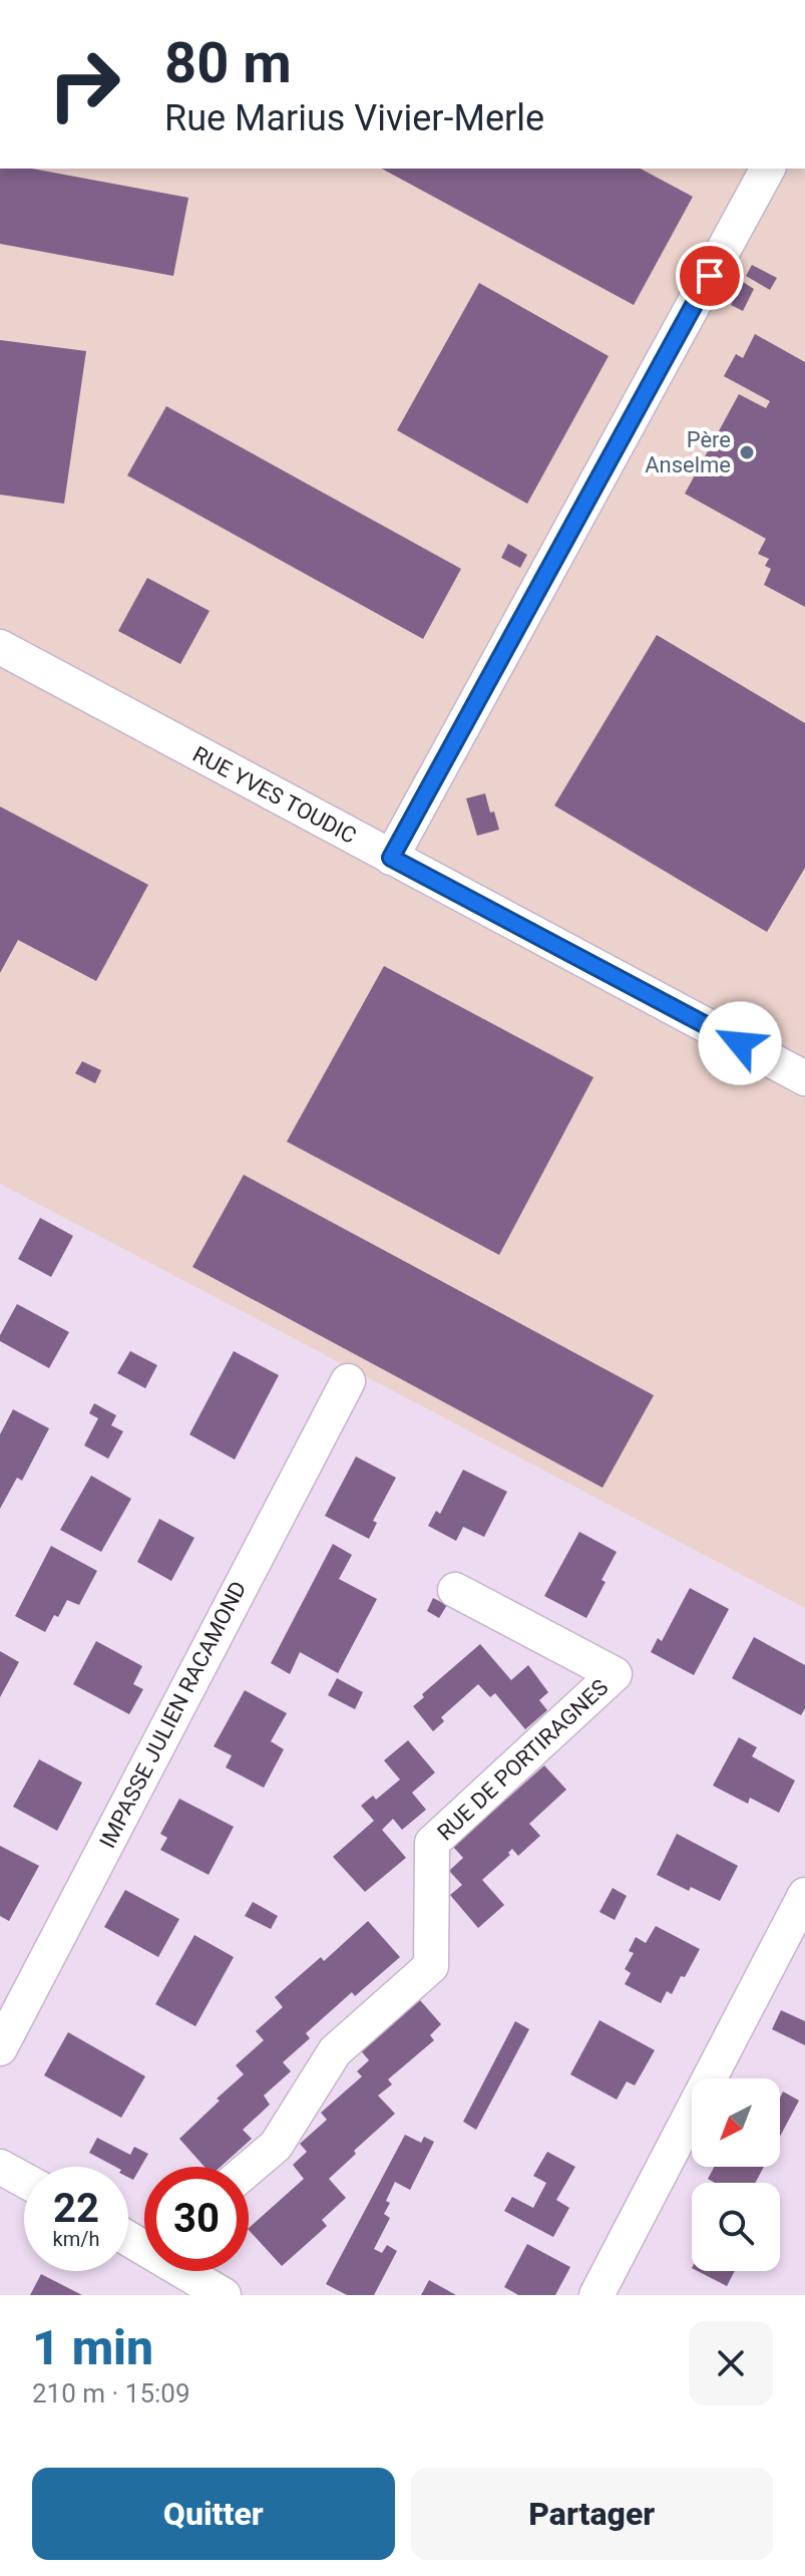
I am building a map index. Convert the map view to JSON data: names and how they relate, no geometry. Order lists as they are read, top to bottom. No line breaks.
{"streets":{"street":["RUE YVES TOUDIC","IMPASSE JULIEN RACAMOND","RUE DE PORTIRAGNES"]},"places":["Père Anselme"],"north":"bottom left","page":{"turn":["80 m","Rue Marius Vivier-Merle"],"speed":"22 km/h","limit":"30","heading":["1 min","210 m · 15:09"],"buttons":["Quitter","Partager"]}}
